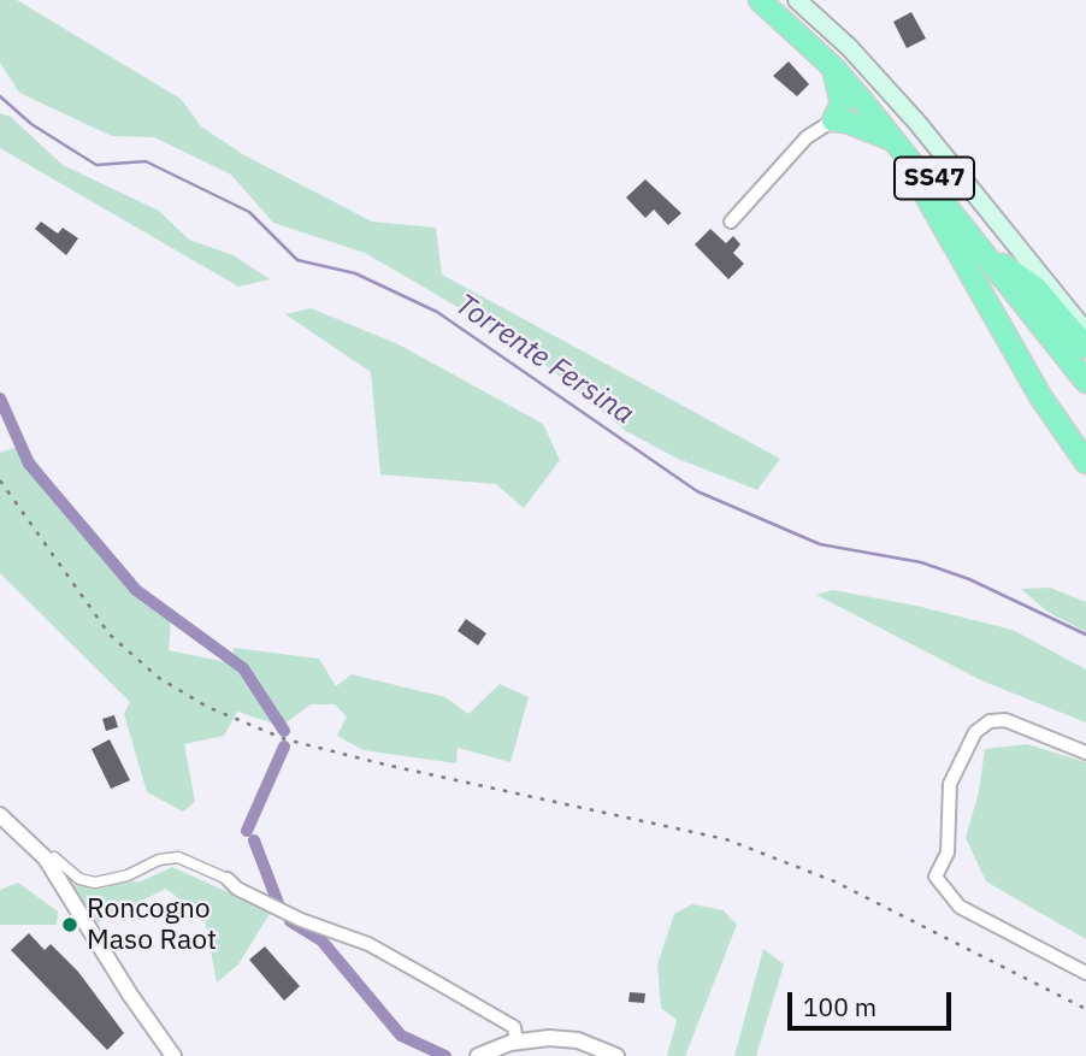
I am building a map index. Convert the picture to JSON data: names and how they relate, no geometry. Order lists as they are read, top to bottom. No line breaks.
{"streets":{"highway":["SS47"]},"water":["Torrente Fersina"],"places":["Roncogno Maso Raot"],"scale_bar":"100 m"}
